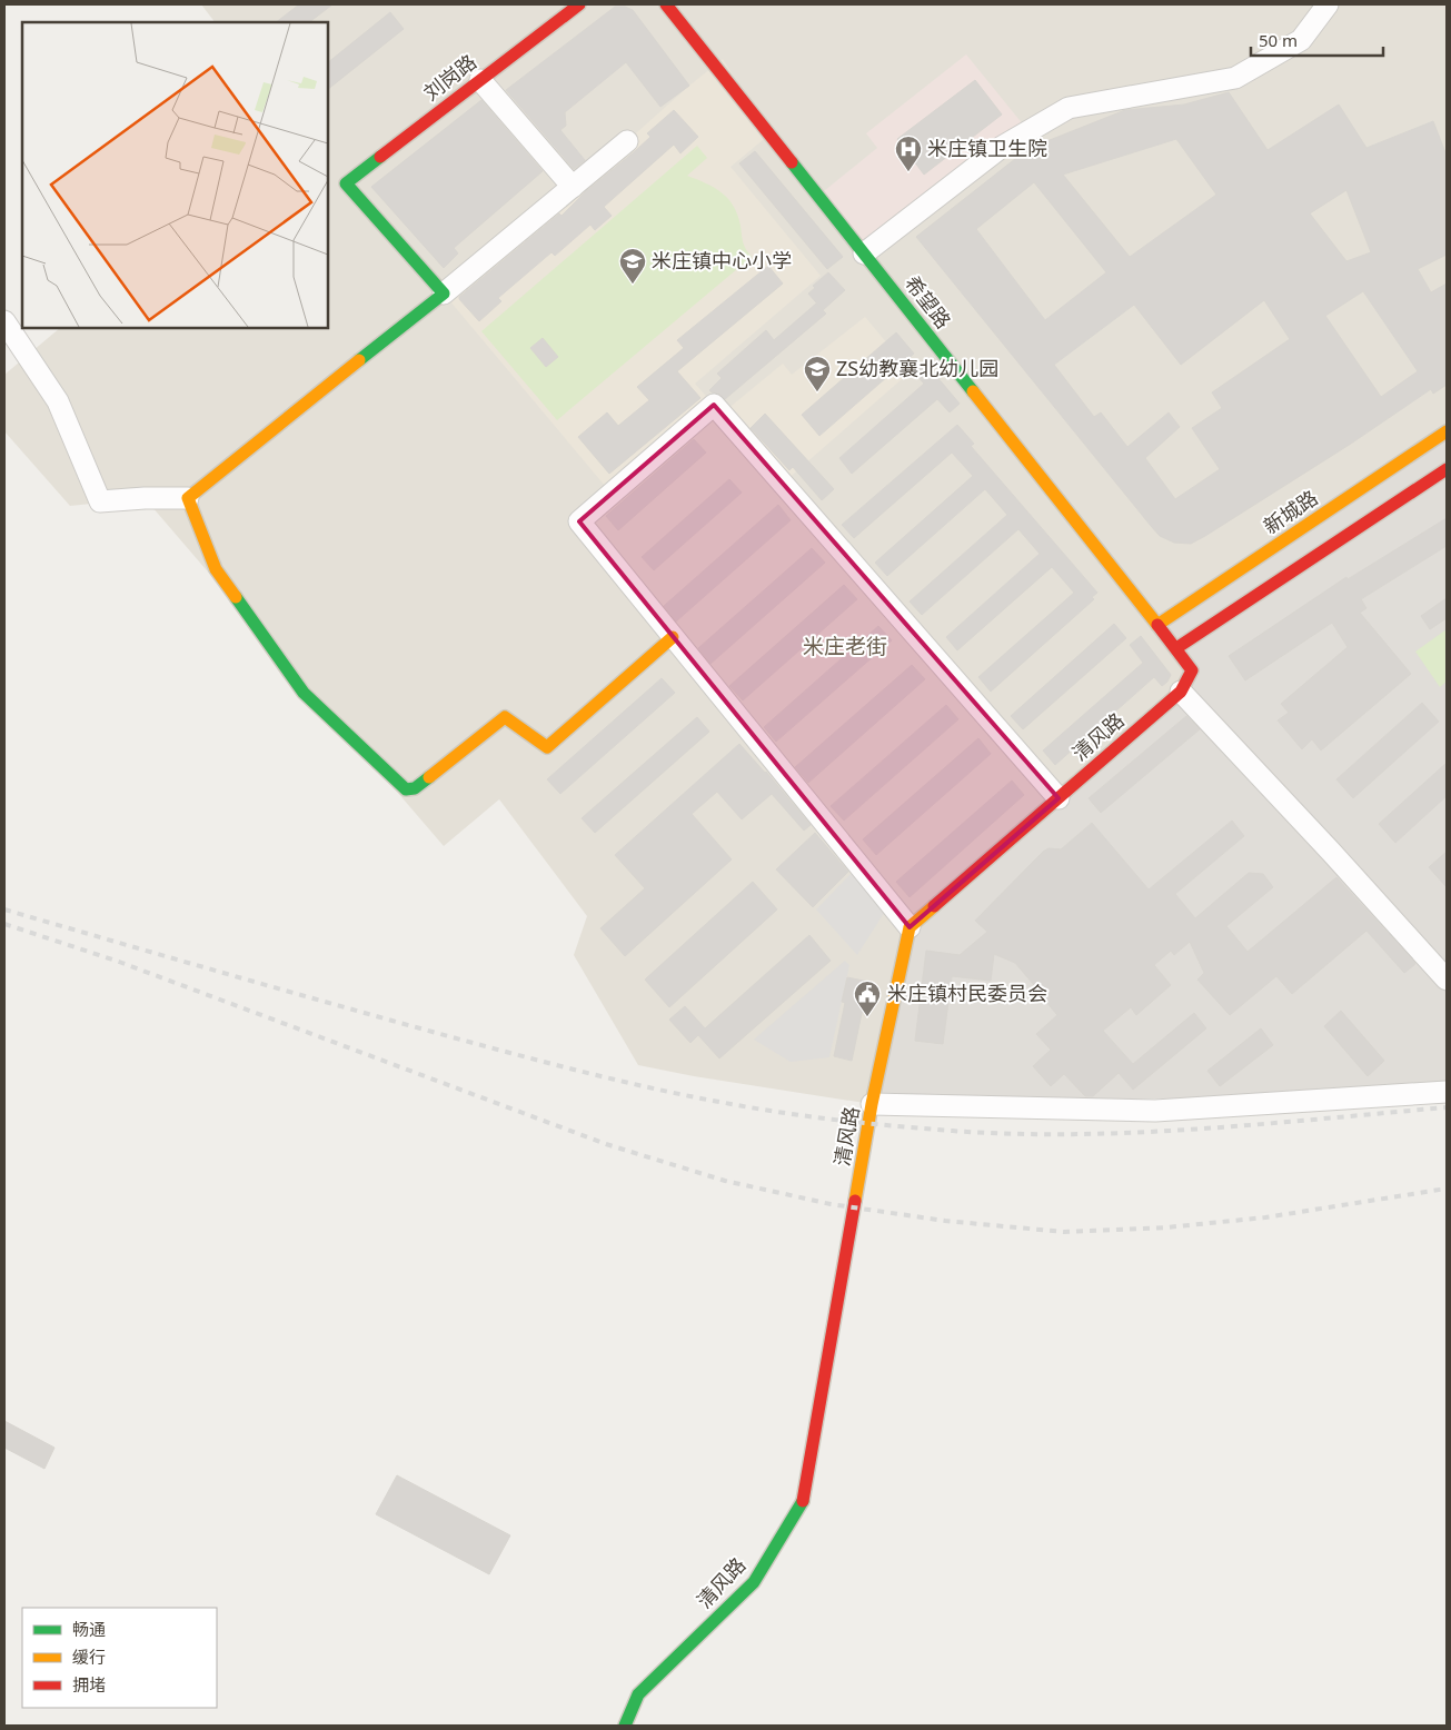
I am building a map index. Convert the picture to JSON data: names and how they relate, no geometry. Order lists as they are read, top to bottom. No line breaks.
{"streets":{"street":["刘岗路","希望路","新城路","清风路"]},"crossings":[["希望路","新城路"],["希望路","清风路"],["新城路","清风路"]],"districts":["米庄老街"],"places":{"hospital":["米庄镇卫生院"],"school or university":["米庄镇中心小学","ZS幼教襄北幼儿园"],"public building":["米庄镇村民委员会"]},"legend":["畅通","缓行","拥堵"],"scale_bar":"50 m"}
